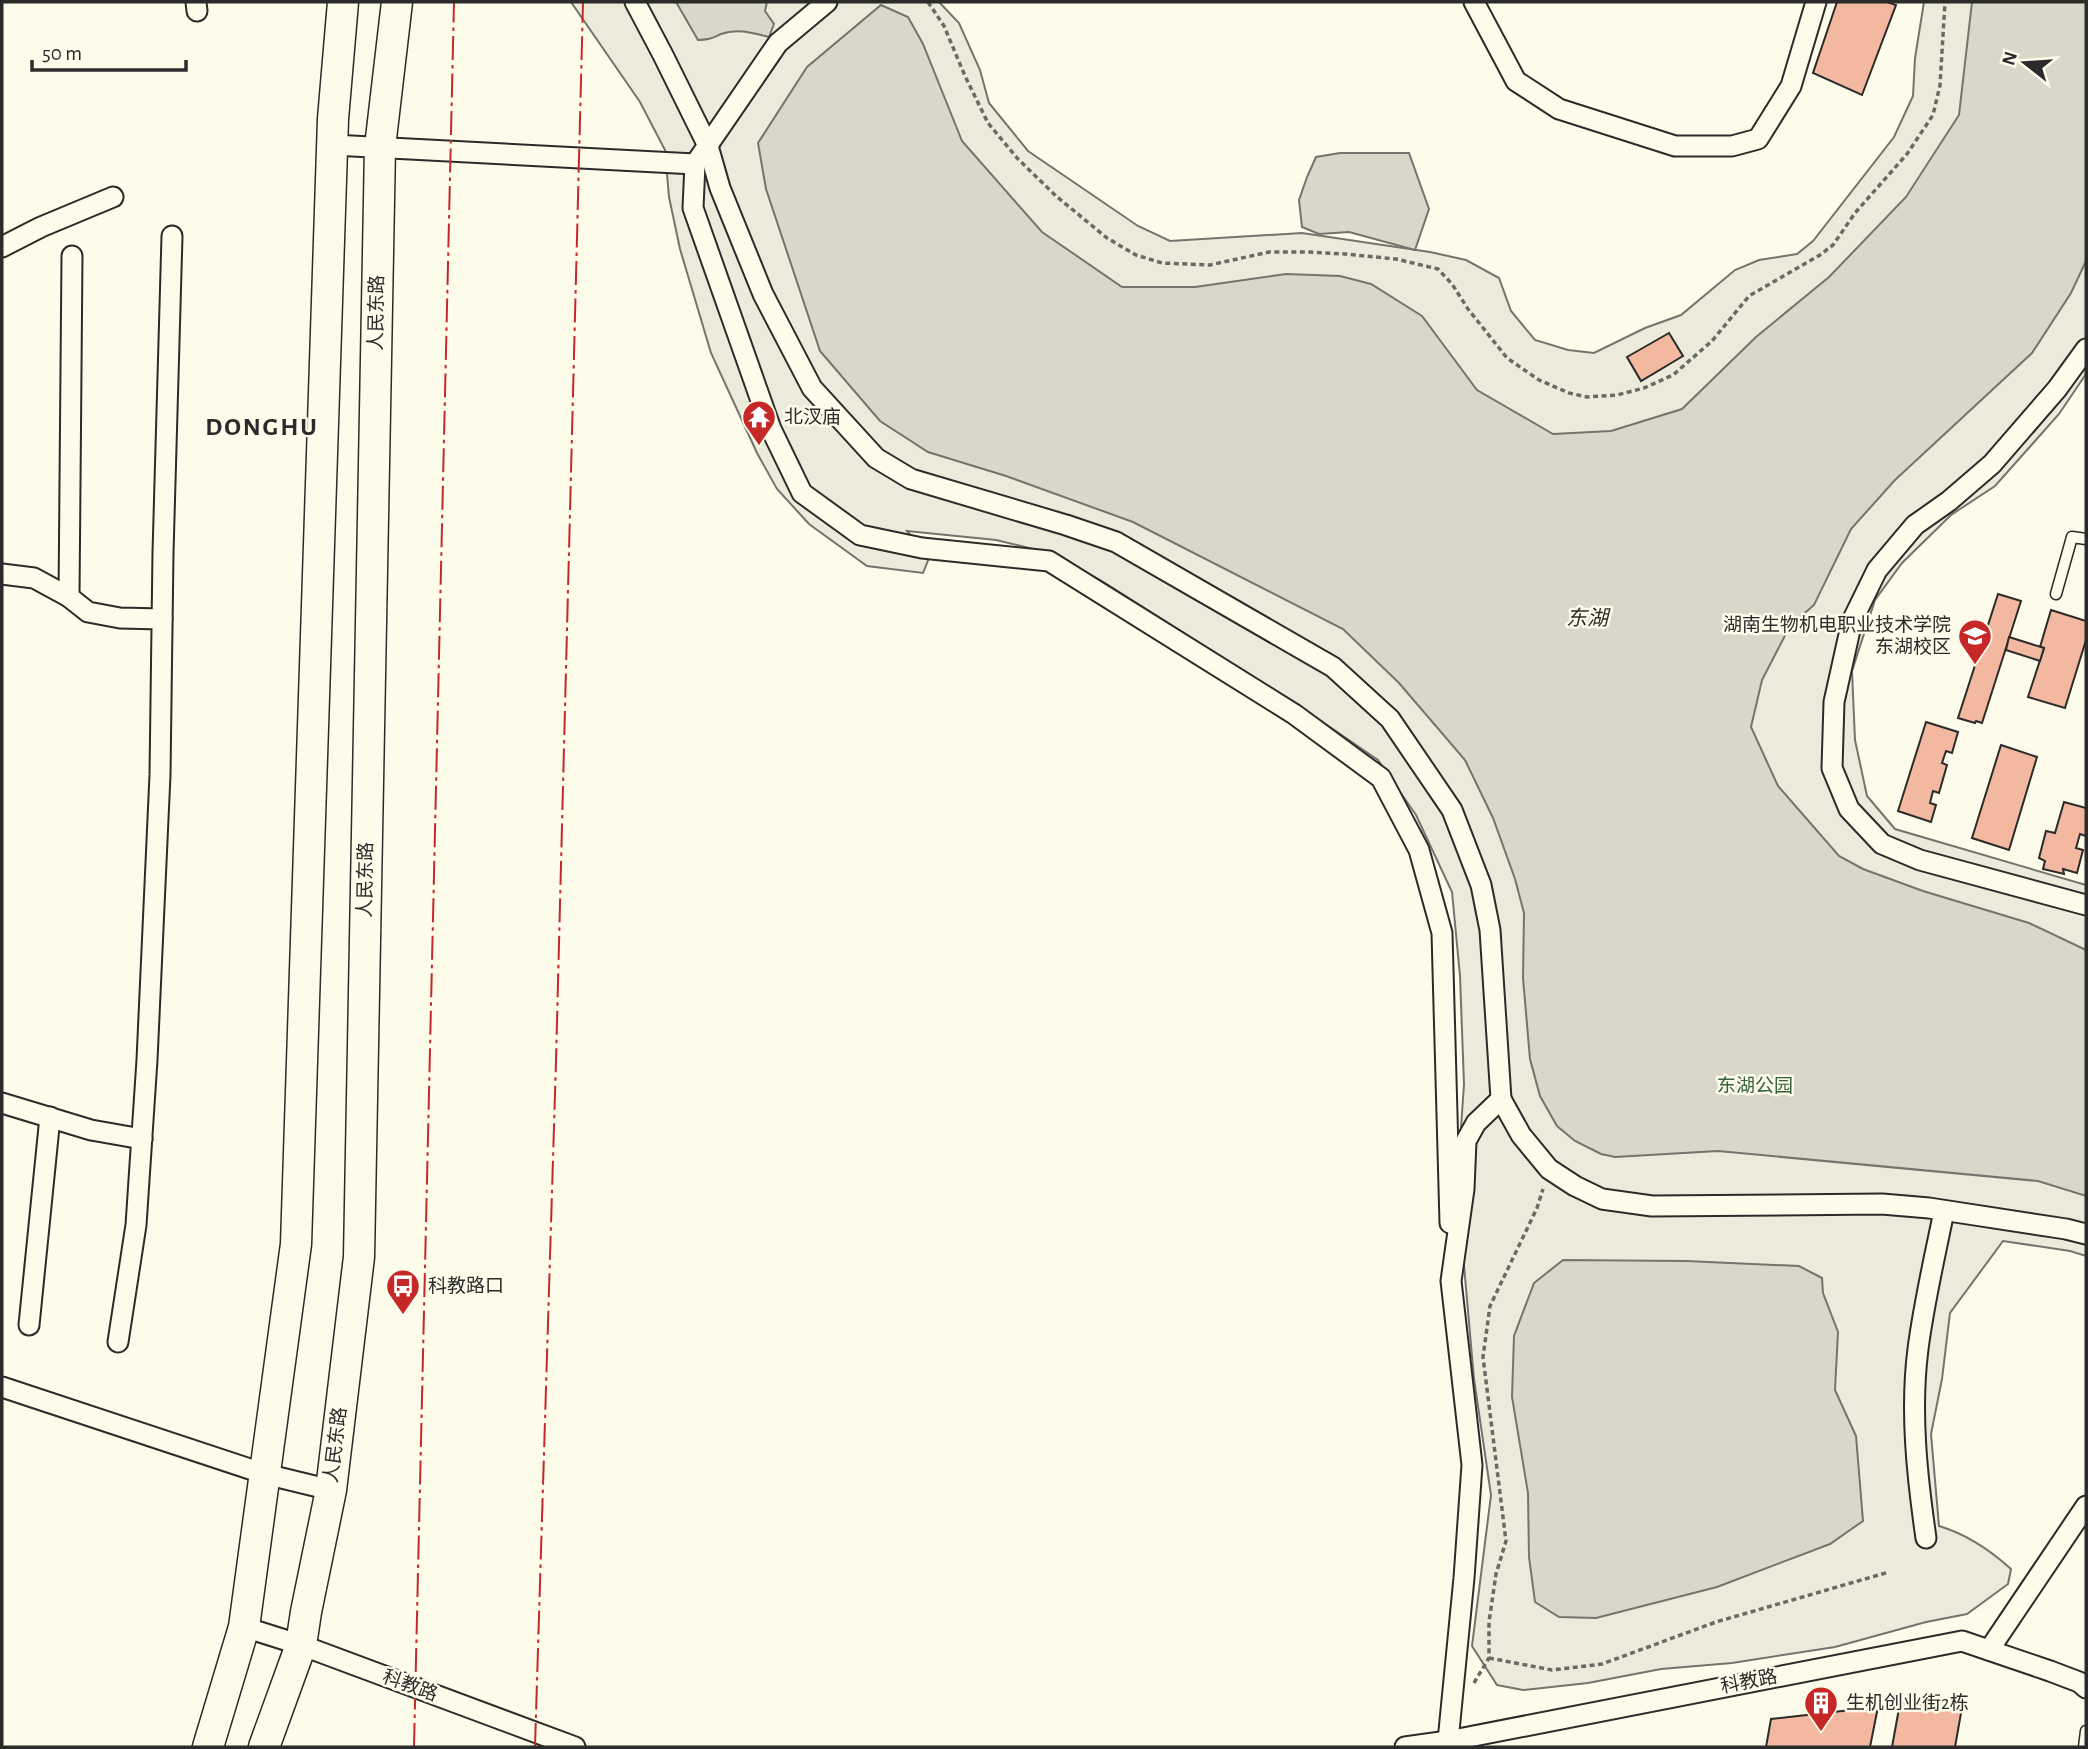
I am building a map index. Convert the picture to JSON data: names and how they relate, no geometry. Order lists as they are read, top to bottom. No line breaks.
{"streets":{"main road":["人民东路"],"street":["科教路"]},"crossings":[["人民东路","科教路"]],"districts":["DONGHU"],"water":["东湖"],"parks":["东湖公园"],"places":{"temple":["北汊庙"],"school or university":["湖南生物机电职业技术学院 东湖校区"],"bus stop":["科教路口"],"building":["生机创业街2栋"]},"scale_bar":"50 m","north":"left"}
